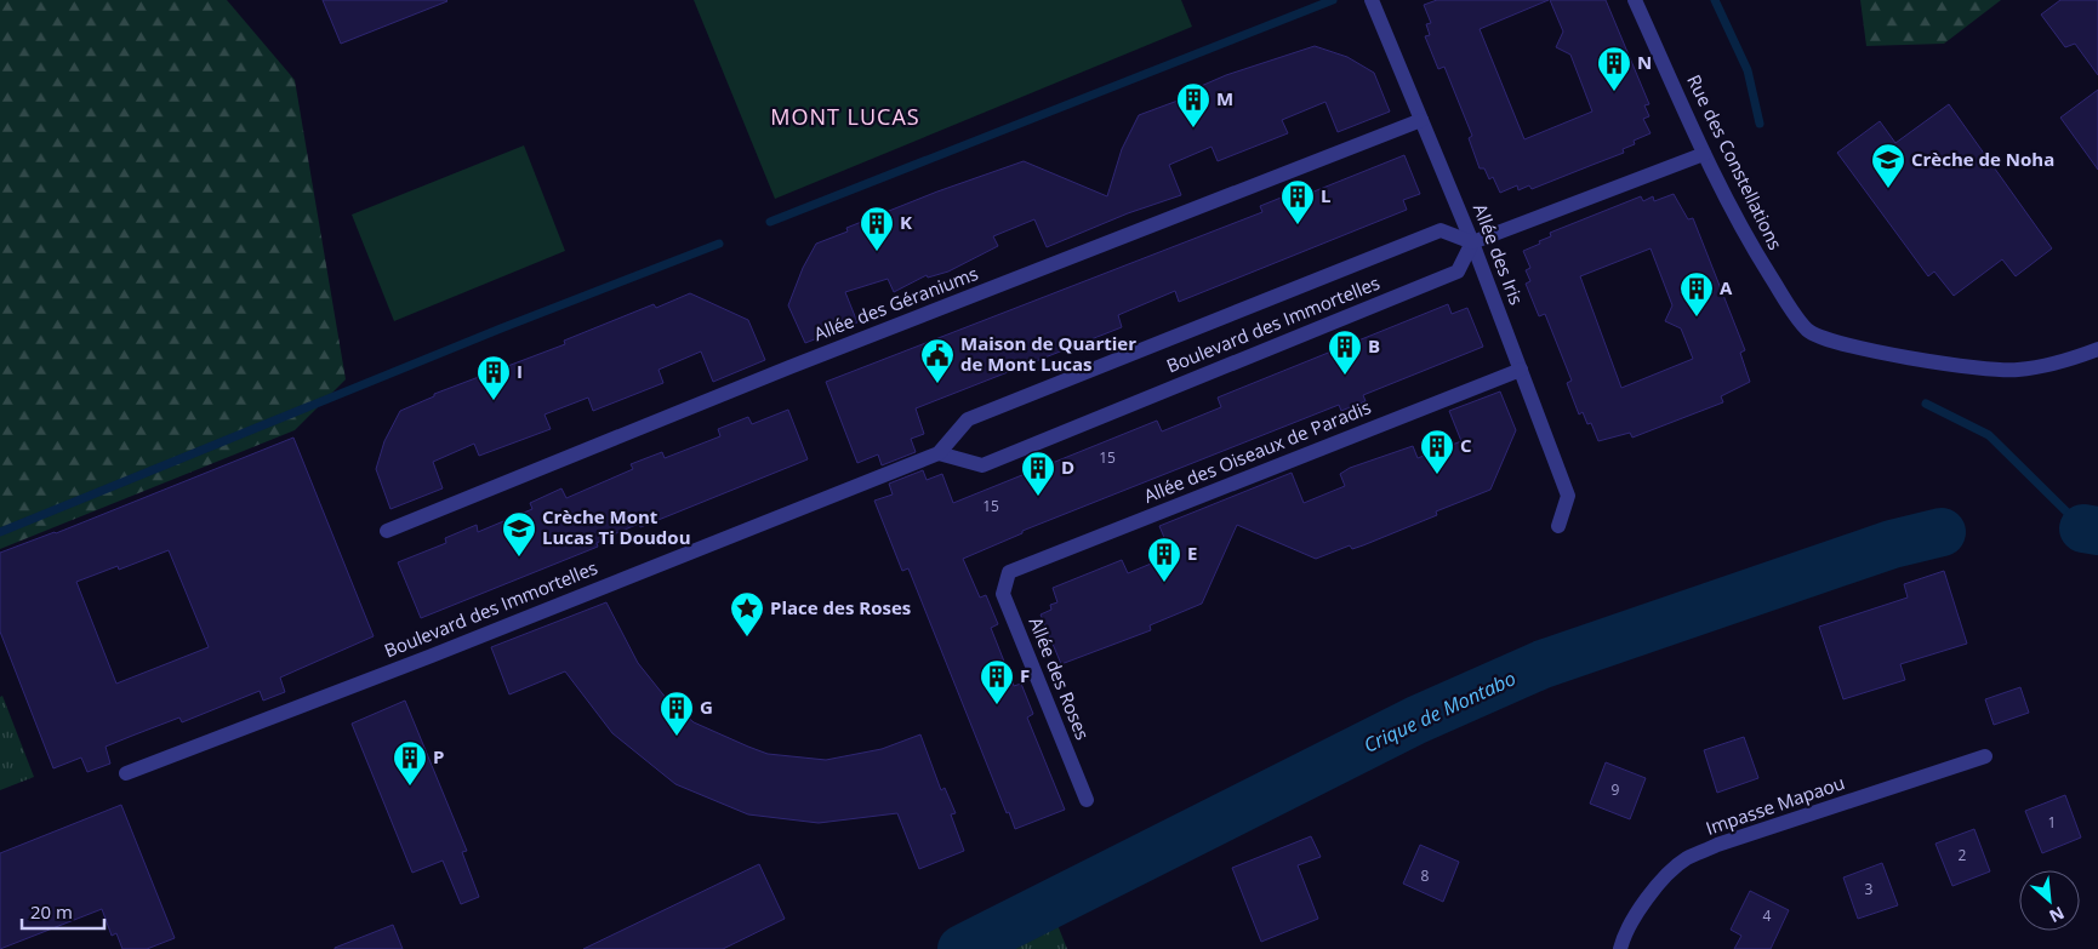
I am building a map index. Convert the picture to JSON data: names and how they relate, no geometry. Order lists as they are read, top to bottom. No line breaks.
{"streets":{"street":["Rue des Constellations","Allée des Iris","Allée des Géraniums","Boulevard des Immortelles","Allée des Oiseaux de Paradis","Allée des Roses","Impasse Mapaou"]},"crossings":[["Allée des Iris","Allée des Géraniums"],["Allée des Iris","Boulevard des Immortelles"],["Allée des Iris","Allée des Oiseaux de Paradis"],["Allée des Oiseaux de Paradis","Allée des Roses"]],"districts":["MONT LUCAS"],"water":["Crique de Montabo"],"places":{"building":["N","M","L","K","A","B","I","C","D","E","F","G","P"],"school or university":["Crèche de Noha","Crèche Mont Lucas Ti Doudou"],"public building":["Maison de Quartier de Mont Lucas"],"place":["Place des Roses"]},"house_numbers":["15","15","9","1","2","8","3","4"],"scale_bar":"20 m","north":"bottom right"}
